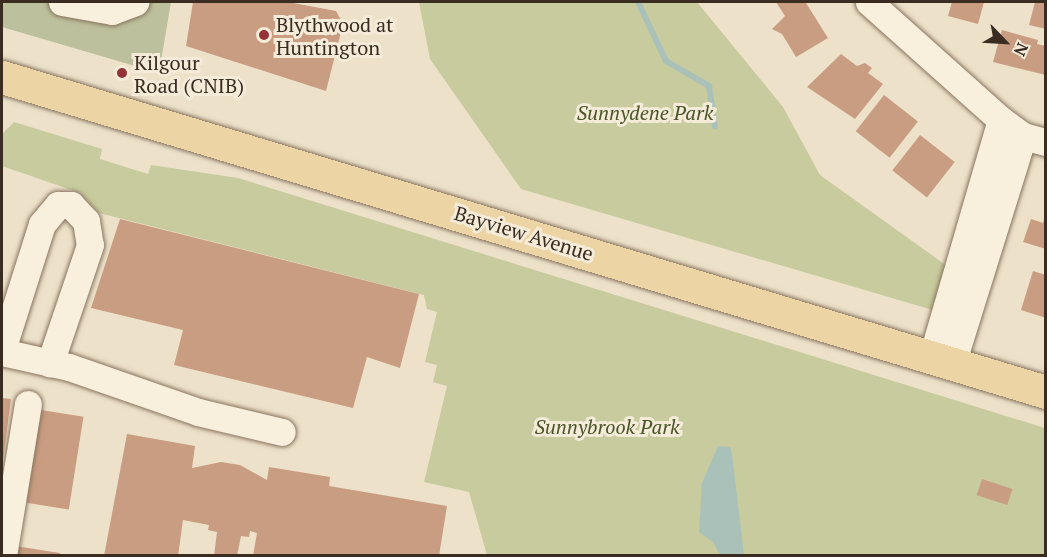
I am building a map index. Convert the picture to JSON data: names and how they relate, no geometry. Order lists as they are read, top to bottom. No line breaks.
{"streets":{"main road":["Bayview Avenue"]},"parks":["Sunnydene Park","Sunnybrook Park"],"places":["Blythwood at Huntington","Kilgour Road (CNIB)"],"north":"bottom right"}
